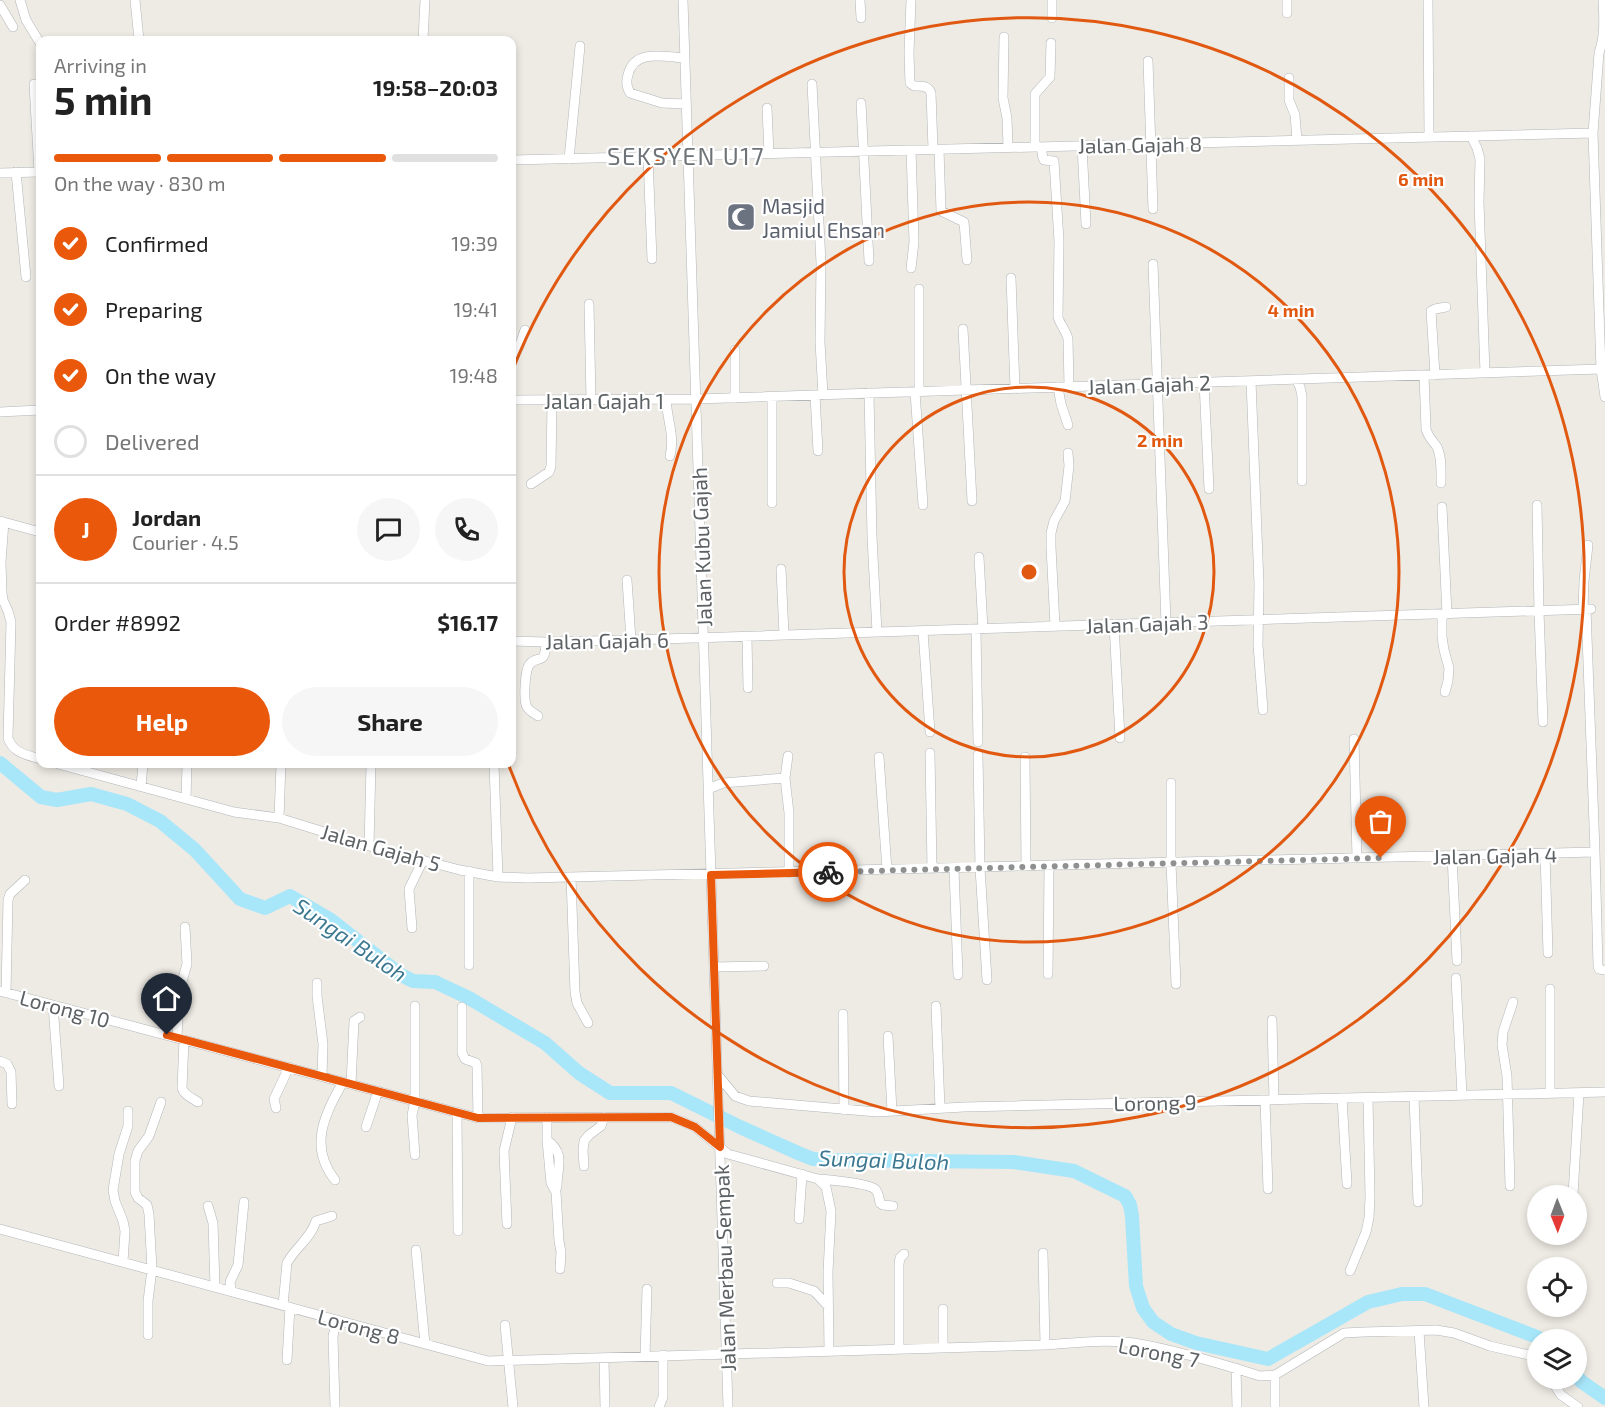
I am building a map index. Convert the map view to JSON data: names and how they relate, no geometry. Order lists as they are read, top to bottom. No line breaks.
{"streets":{"street":["Jalan Gajah 8","Jalan Gajah 2","Jalan Gajah 1","Jalan Kubu Gajah","Jalan Gajah 3","Jalan Gajah 6","Jalan Gajah 5","Jalan Gajah 4","Lorong 10","Lorong 9","Jalan Merbau Sempak","Lorong 8","Lorong 7"]},"crossings":[["Jalan Gajah 8","Jalan Kubu Gajah"],["Jalan Gajah 2","Jalan Gajah 1"],["Jalan Gajah 2","Jalan Kubu Gajah"],["Jalan Gajah 1","Jalan Kubu Gajah"],["Jalan Kubu Gajah","Jalan Gajah 3"],["Jalan Kubu Gajah","Jalan Gajah 6"],["Jalan Kubu Gajah","Jalan Gajah 5"],["Jalan Kubu Gajah","Jalan Gajah 4"],["Jalan Kubu Gajah","Lorong 9"],["Jalan Kubu Gajah","Jalan Merbau Sempak"],["Jalan Gajah 3","Jalan Gajah 6"],["Jalan Gajah 5","Jalan Gajah 4"],["Lorong 10","Jalan Merbau Sempak"],["Jalan Merbau Sempak","Lorong 8"],["Jalan Merbau Sempak","Lorong 7"],["Lorong 8","Lorong 7"]],"districts":["SEKSYEN U17"],"water":["Sungai Buloh"],"places":{"mosque":["Masjid Jamiul Ehsan"]},"north":"bottom","page":{"heading":["5 min","Arriving in","19:58–20:03"],"panel":["Jordan","Courier · 4.5","Order #8992","$16.17"],"bar":"On the way · 830 m","list":[["Confirmed","19:39"],["Preparing","19:41"],["On the way","19:48"],"Delivered"],"round":"J","buttons":["Help","Share"]},"rings":["6 min","4 min","2 min"]}
